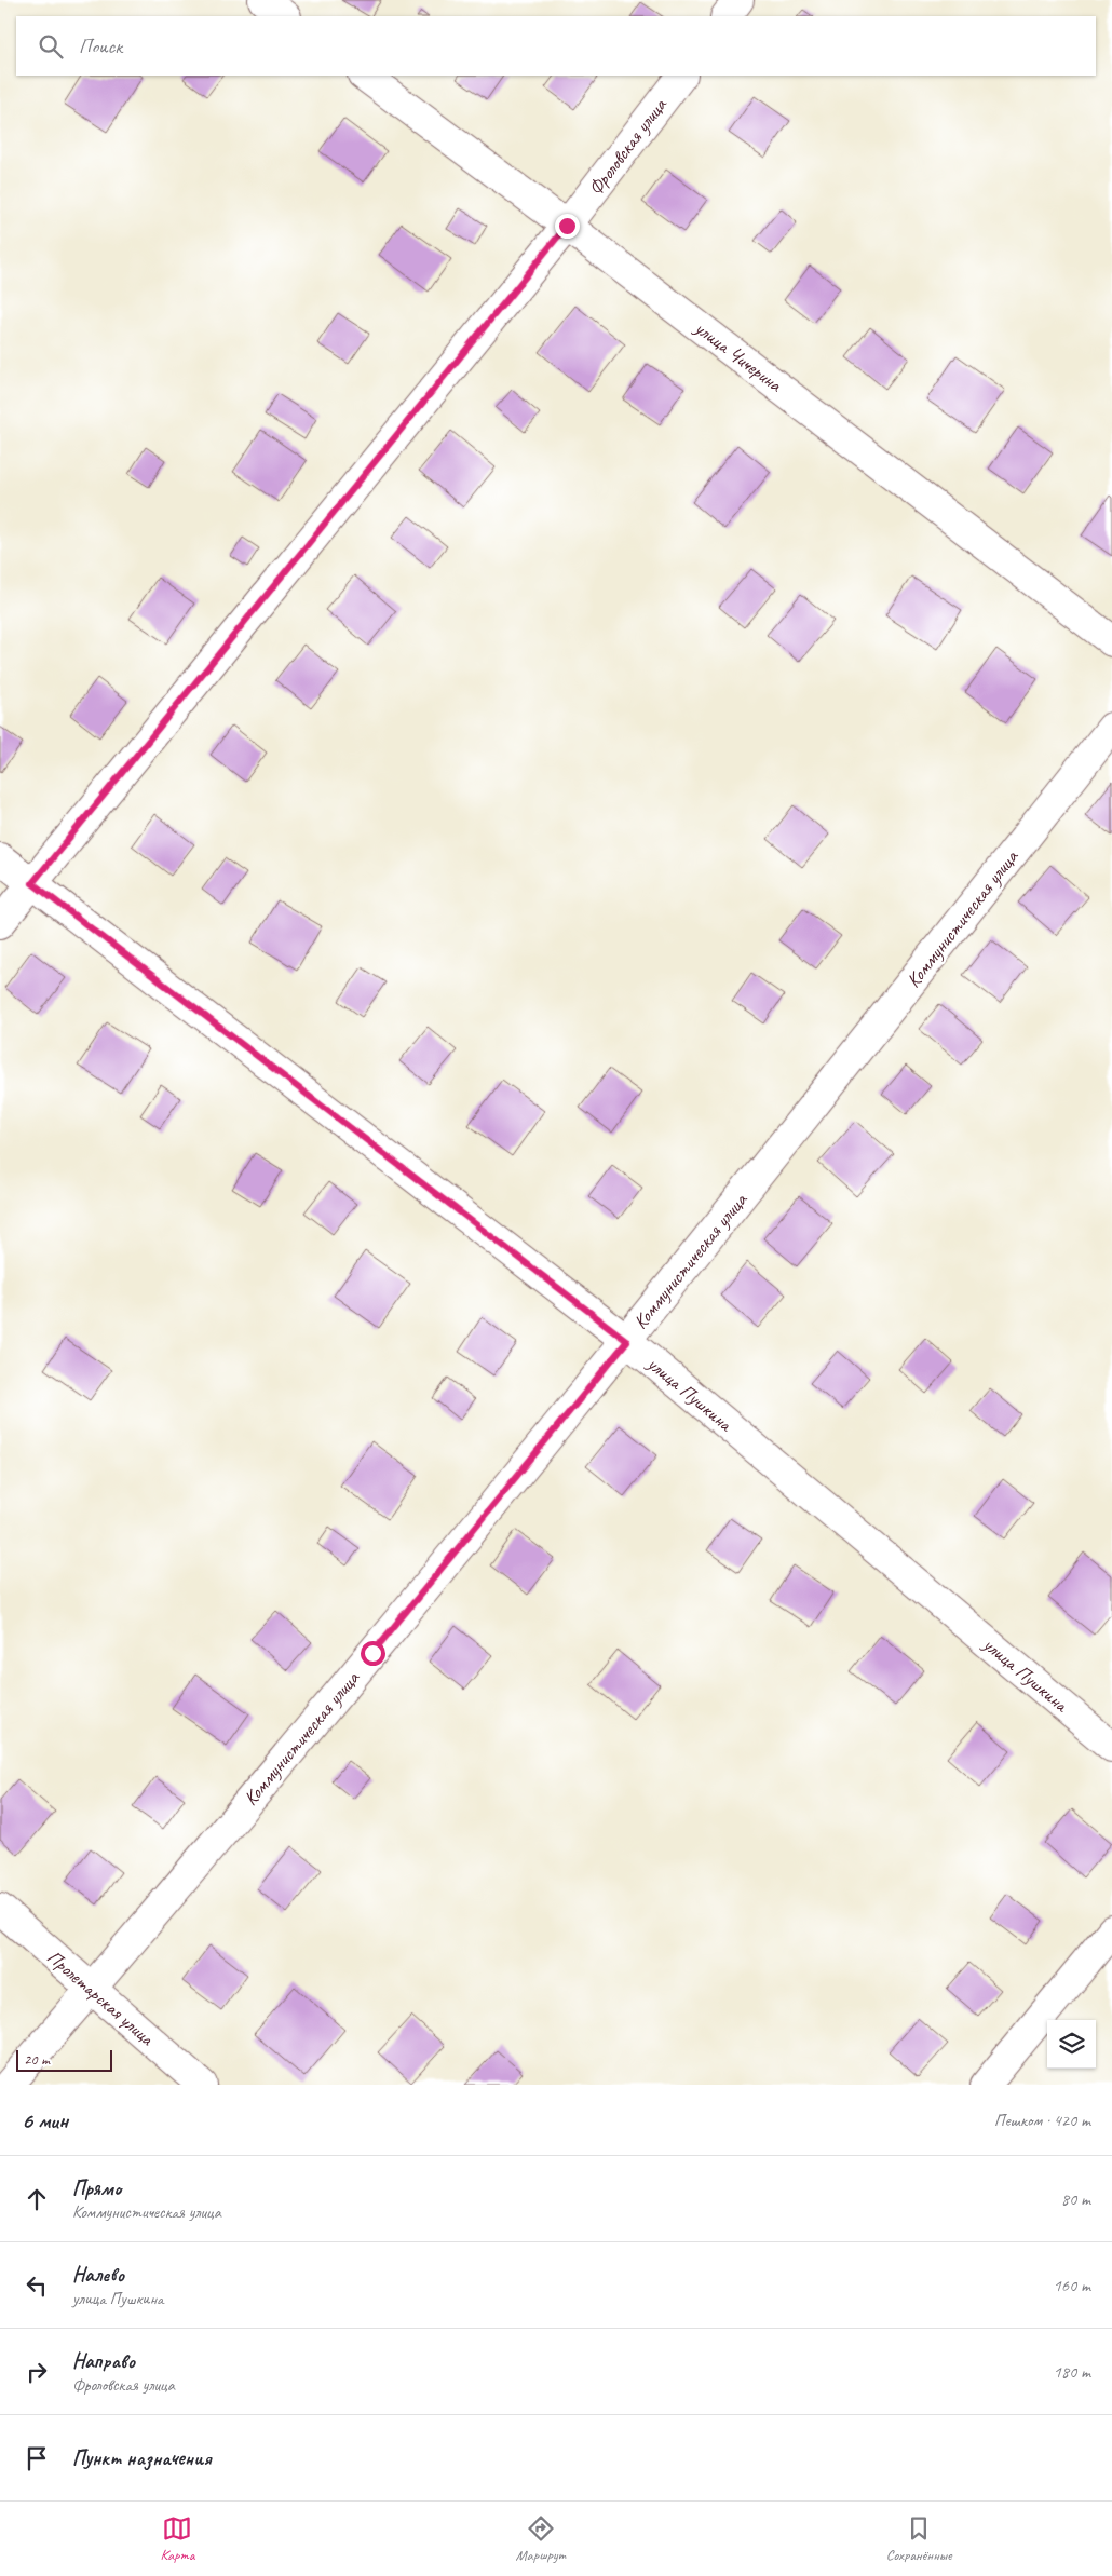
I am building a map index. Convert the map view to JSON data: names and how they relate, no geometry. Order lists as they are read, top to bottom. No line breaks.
{"streets":{"street":["Фроловская улица","улица Чичерина","Коммунистическая улица","улица Пушкина","Пролетарская улица"]},"crossings":[["Фроловская улица","улица Чичерина"],["Фроловская улица","улица Пушкина"],["Коммунистическая улица","улица Пушкина"],["Коммунистическая улица","Пролетарская улица"]],"scale_bar":"20 m","page":{"search":"Поиск","scale":"20 m","heading":["6 мин","Пешком · 420 m"],"list":[["Прямо","Коммунистическая улица","80 m"],["Налево","улица Пушкина","160 m"],["Направо","Фроловская улица","180 m"],"Пункт назначения"],"nav":["Карта","Маршрут","Сохранённые"]}}
